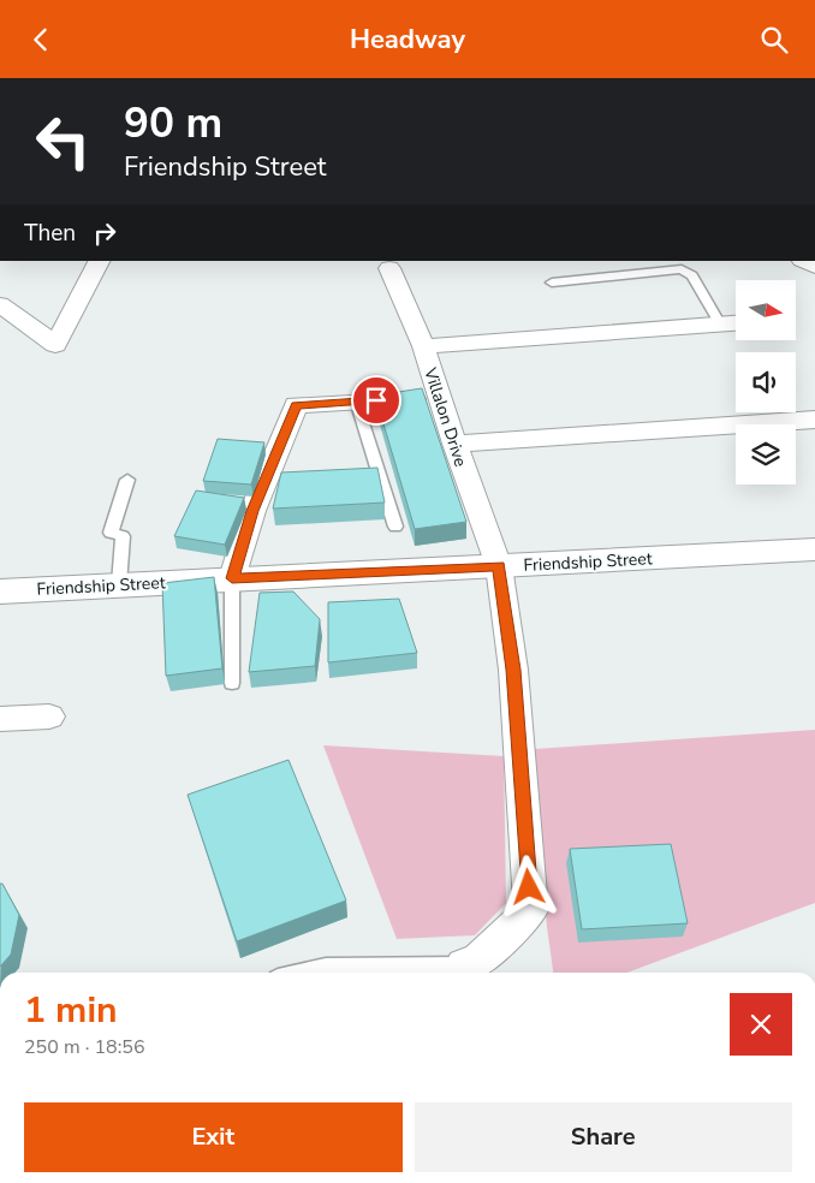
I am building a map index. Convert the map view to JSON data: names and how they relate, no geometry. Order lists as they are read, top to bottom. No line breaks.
{"streets":{"street":["Villalon Drive","Friendship Street"]},"crossings":[["Villalon Drive","Friendship Street"]],"north":"right","page":{"header":"Headway","turn":["90 m","Friendship Street"],"then":"Then","heading":["1 min","250 m · 18:56"],"buttons":["Exit","Share"]}}
